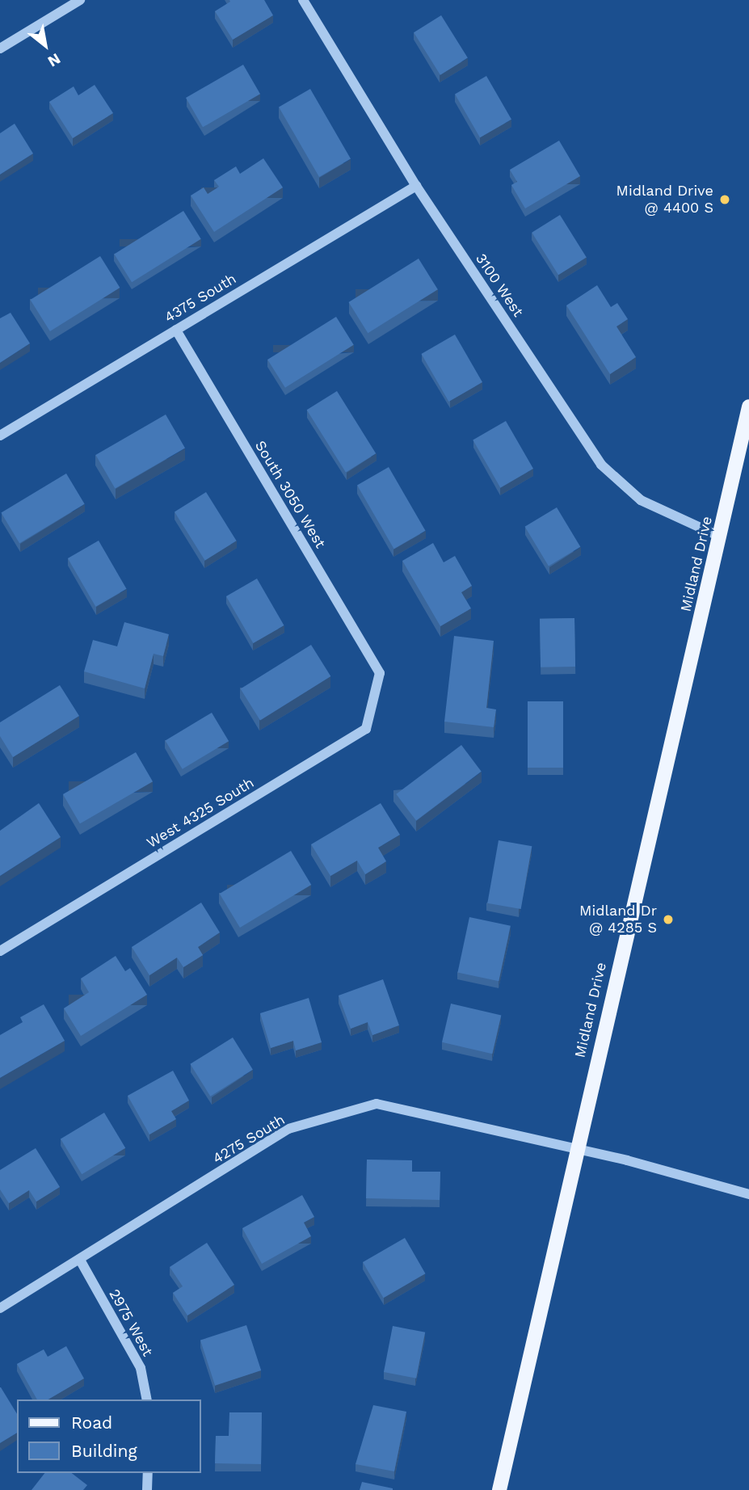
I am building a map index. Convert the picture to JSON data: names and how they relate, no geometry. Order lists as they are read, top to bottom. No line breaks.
{"streets":{"main road":["Midland Drive"],"street":["3100 West","4375 South","South 3050 West","West 4325 South","4275 South","2975 West"]},"crossings":[["3100 West","4375 South"],["3100 West","Midland Drive"],["4375 South","South 3050 West"],["South 3050 West","West 4325 South"],["Midland Drive","4275 South"],["4275 South","2975 West"]],"places":["Midland Drive @ 4400 S","Midland Dr @ 4285 S"],"legend":["Road","Building"],"north":"bottom right"}
